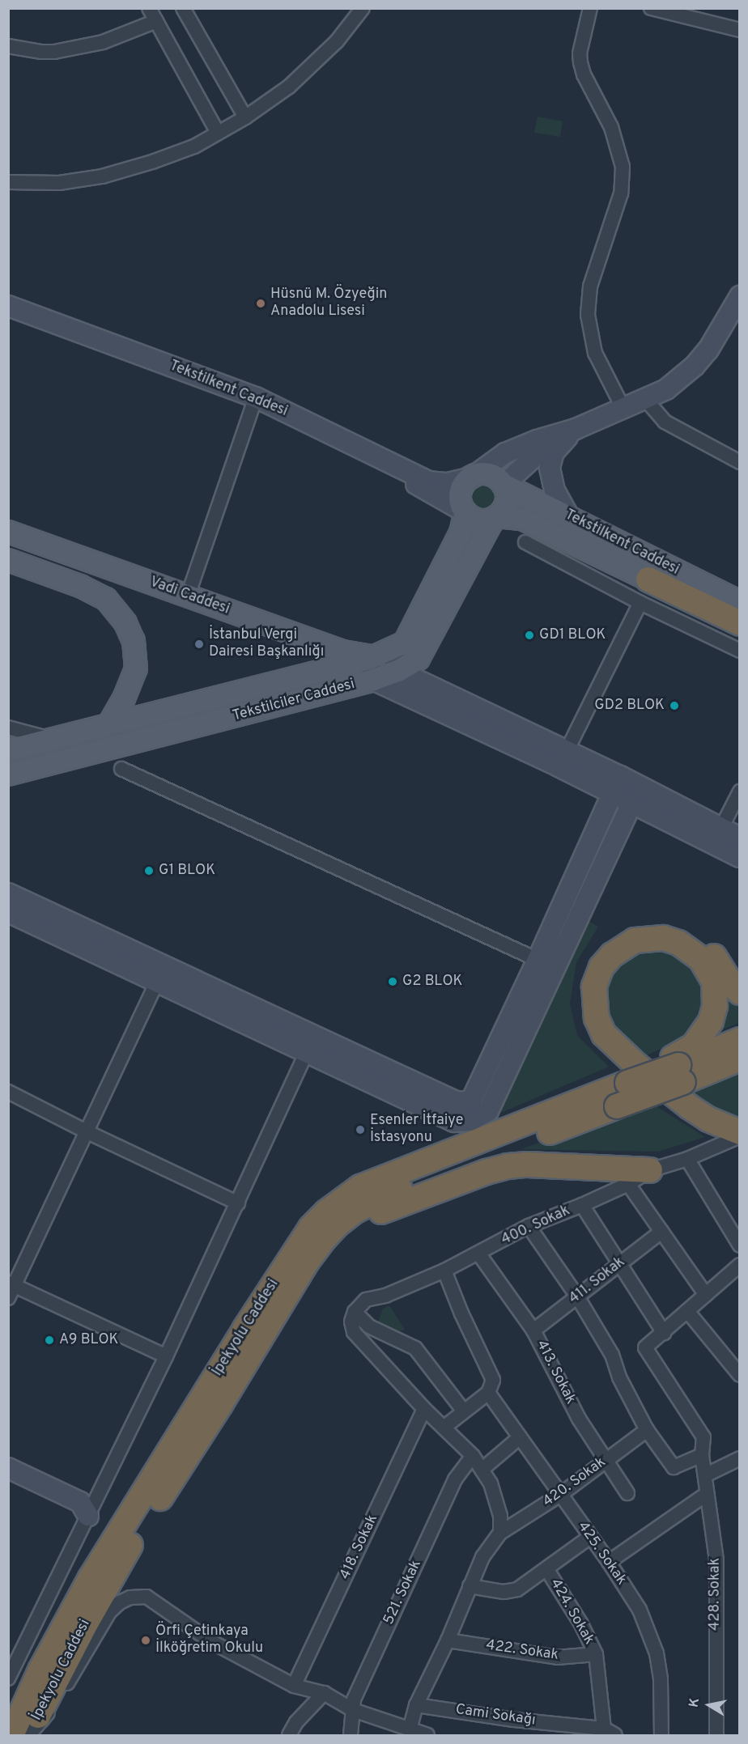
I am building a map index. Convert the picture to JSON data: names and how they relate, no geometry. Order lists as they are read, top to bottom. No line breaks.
{"streets":{"highway":["İpekyolu Caddesi"],"main road":["Tekstilkent Caddesi","Vadi Caddesi","Tekstilciler Caddesi"],"street":["400. Sokak","411. Sokak","413. Sokak","420. Sokak","418. Sokak","425. Sokak","521. Sokak","428. Sokak","424. Sokak","422. Sokak","Cami Sokağı"]},"crossings":[["Tekstilkent Caddesi","Tekstilciler Caddesi"],["Vadi Caddesi","Tekstilciler Caddesi"],["400. Sokak","413. Sokak"],["411. Sokak","413. Sokak"],["413. Sokak","420. Sokak"],["420. Sokak","425. Sokak"],["424. Sokak","422. Sokak"],["424. Sokak","Cami Sokağı"]],"places":["Hüsnü M. Özyeğin Anadolu Lisesi","GD1 BLOK","İstanbul Vergi Dairesi Başkanlığı","GD2 BLOK","G1 BLOK","G2 BLOK","Esenler İtfaiye İstasyonu","A9 BLOK","Örfi Çetinkaya İlköğretim Okulu"],"north":"left"}
